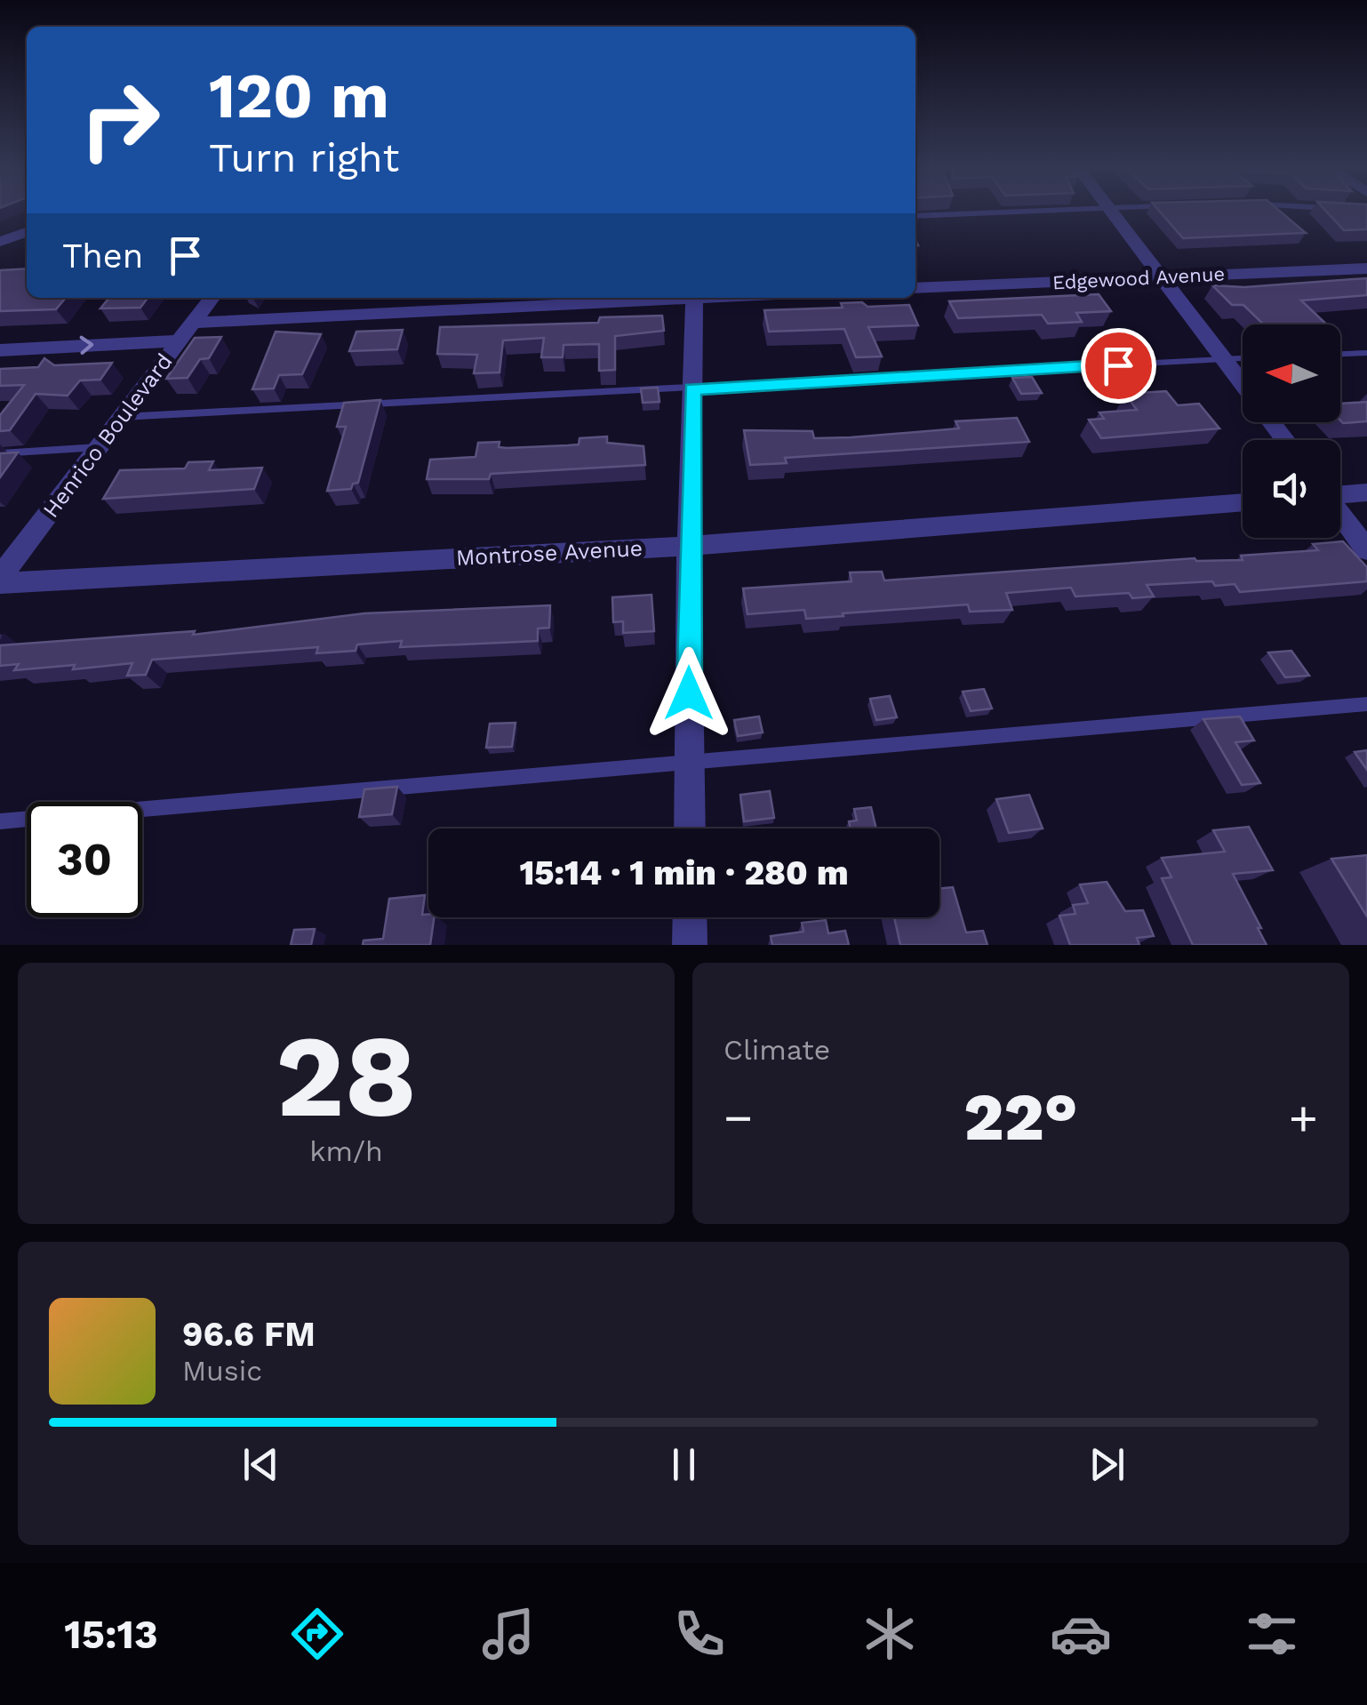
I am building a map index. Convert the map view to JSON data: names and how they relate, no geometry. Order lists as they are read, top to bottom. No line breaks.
{"streets":{"street":["Edgewood Avenue","Henrico Boulevard","Montrose Avenue"]},"crossings":[["Henrico Boulevard","Montrose Avenue"]],"north":"left","page":{"turn":["120 m","Turn right"],"then":"Then","limit":"30","trip":"15:14 · 1 min · 280 m","tile":[["28","km/h"],"Climate"],"heat":["−","22°","+"],"song":["96.6 FM","Music"],"tabs":"15:13"}}
